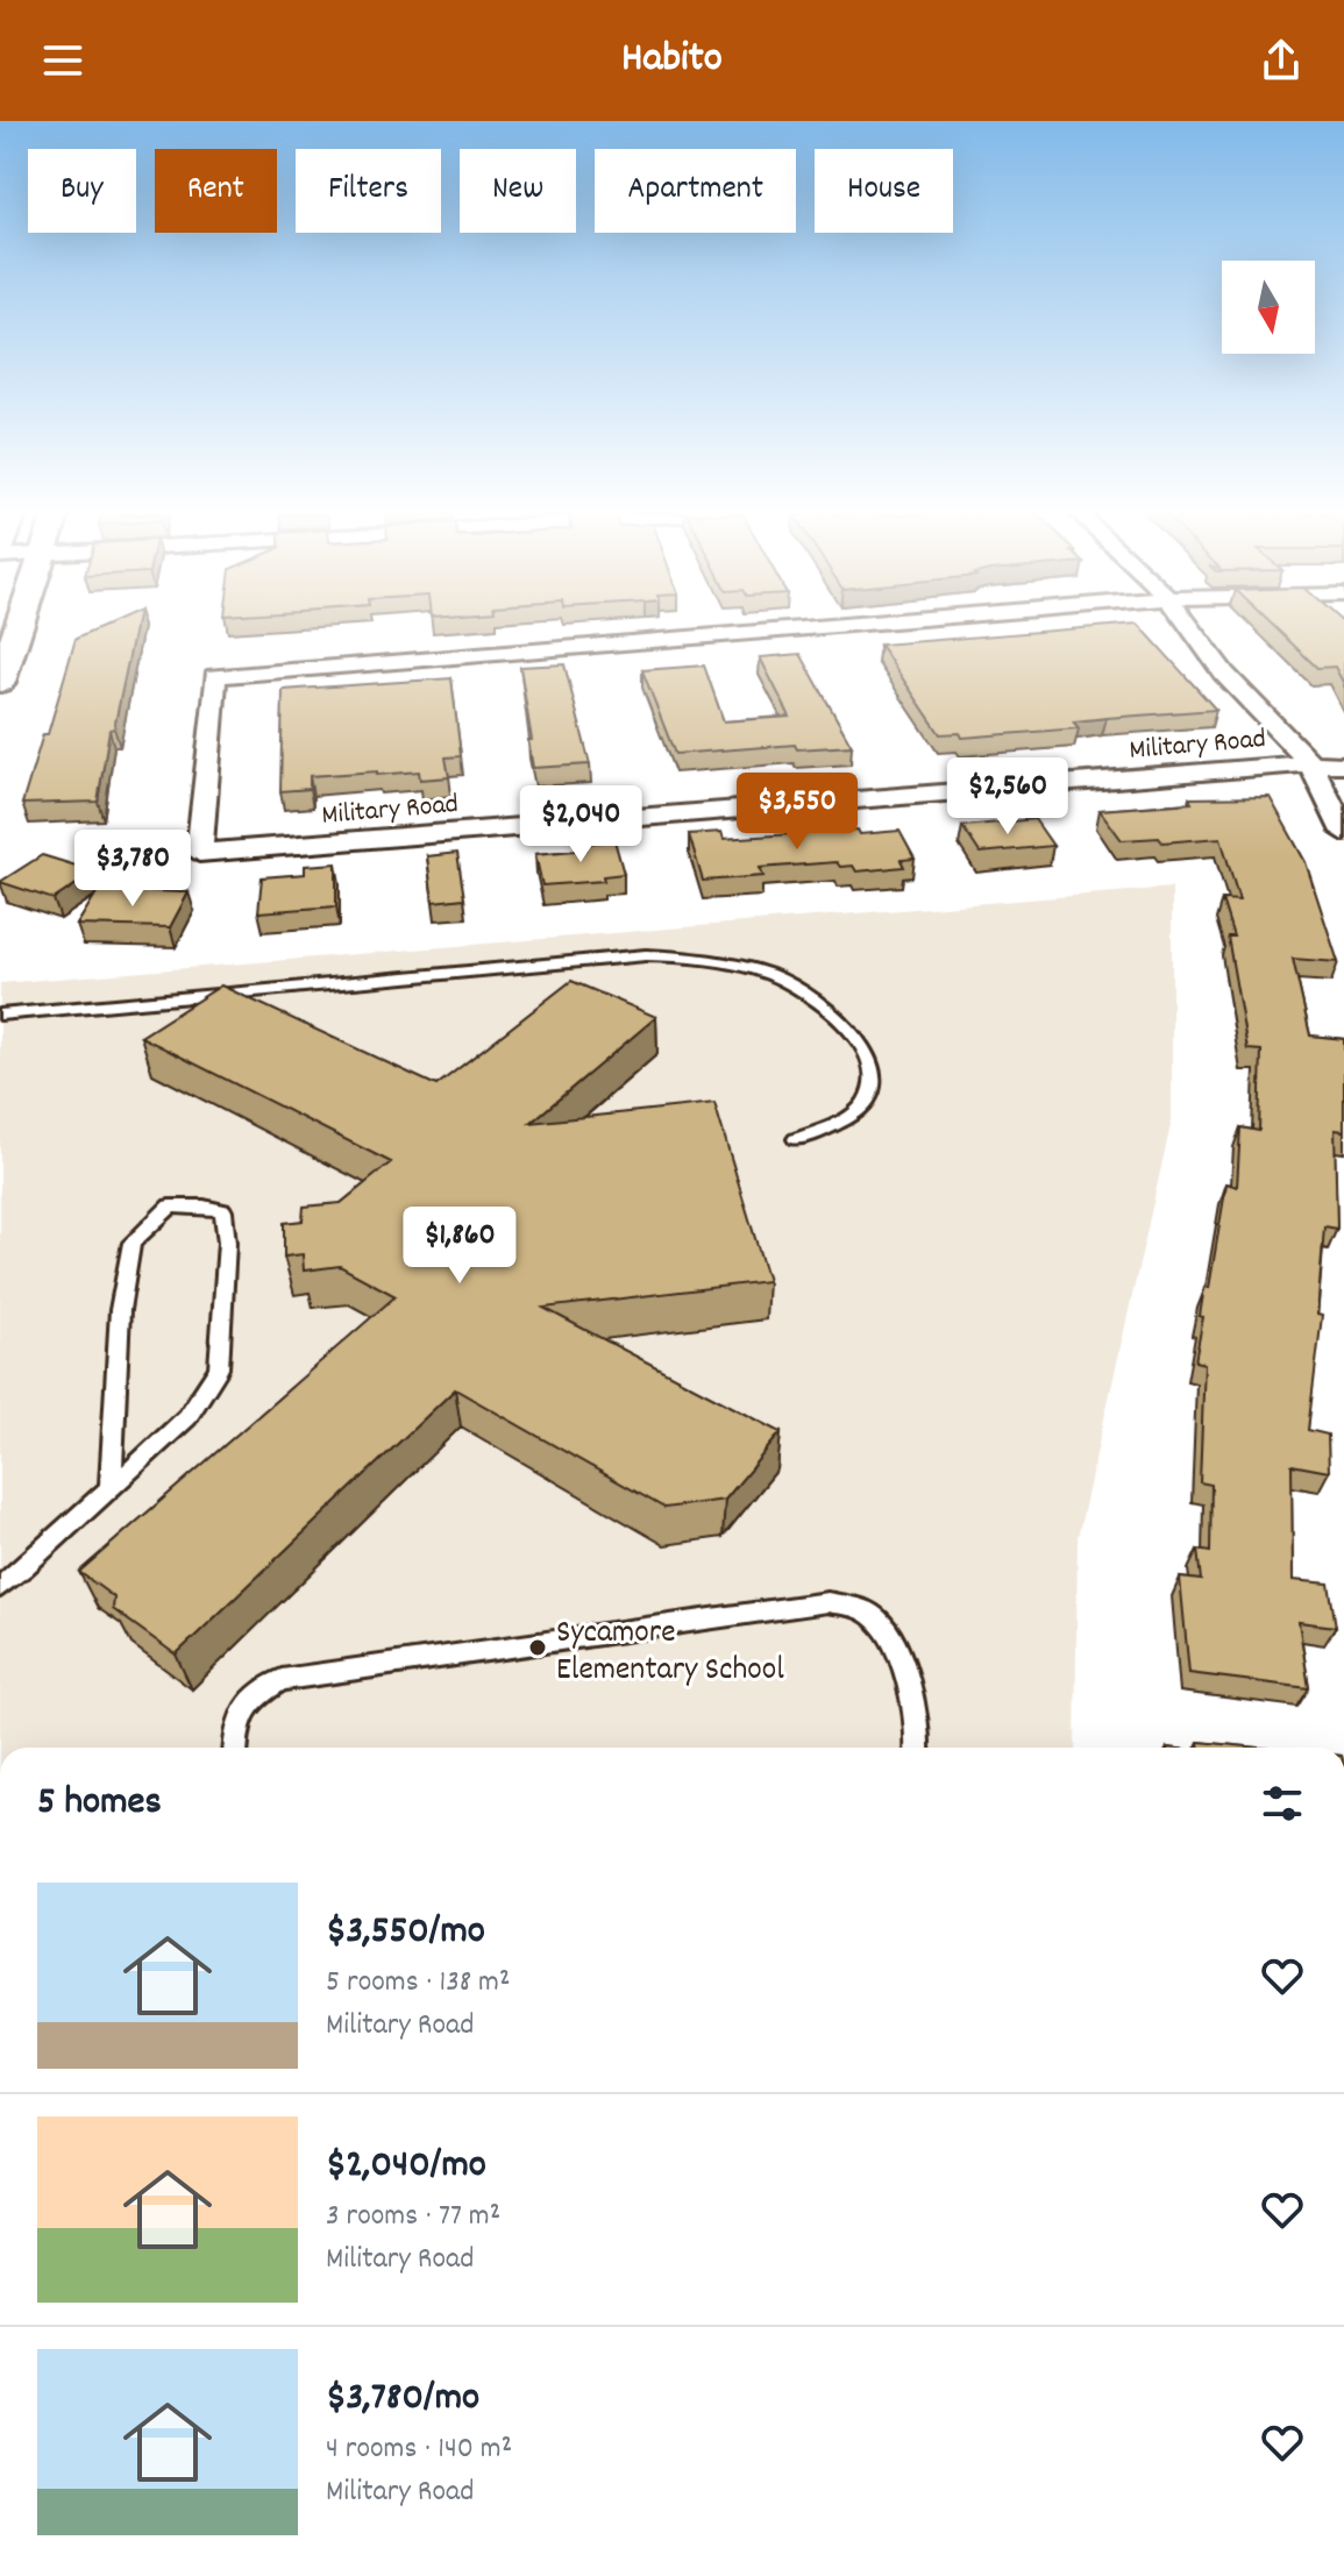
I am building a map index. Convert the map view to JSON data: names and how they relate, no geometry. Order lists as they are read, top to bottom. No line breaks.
{"streets":{"street":["Military Road"]},"places":["Sycamore Elementary School"],"north":"bottom","page":{"header":"Habito","chip":["Buy","Rent","Filters","New","Apartment","House"],"price":["$2,560","$3,550","$2,040","$3,780","$1,860"],"heading":"5 homes","list":[{"name":"$3,550/mo","note":"5 rooms · 138 m² · Military Road"},{"name":"$2,040/mo","note":"3 rooms · 77 m² · Military Road"},{"name":"$3,780/mo","note":"4 rooms · 140 m² · Military Road"}]}}
